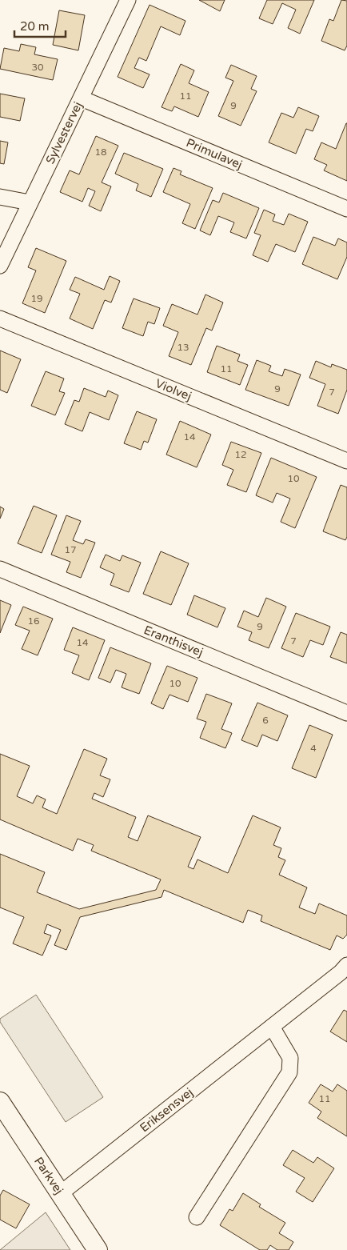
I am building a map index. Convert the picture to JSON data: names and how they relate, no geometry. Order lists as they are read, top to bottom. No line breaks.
{"streets":{"street":["Sylvestervej","Primulavej","Violvej","Eranthisvej","Eriksensvej","Parkvej"]},"crossings":[["Sylvestervej","Primulavej"],["Eriksensvej","Parkvej"]],"house_numbers":["30","11","9","18","19","13","11","9","7","14","12","10","17","16","9","7","14","10","6","4","11"],"scale_bar":"20 m"}
